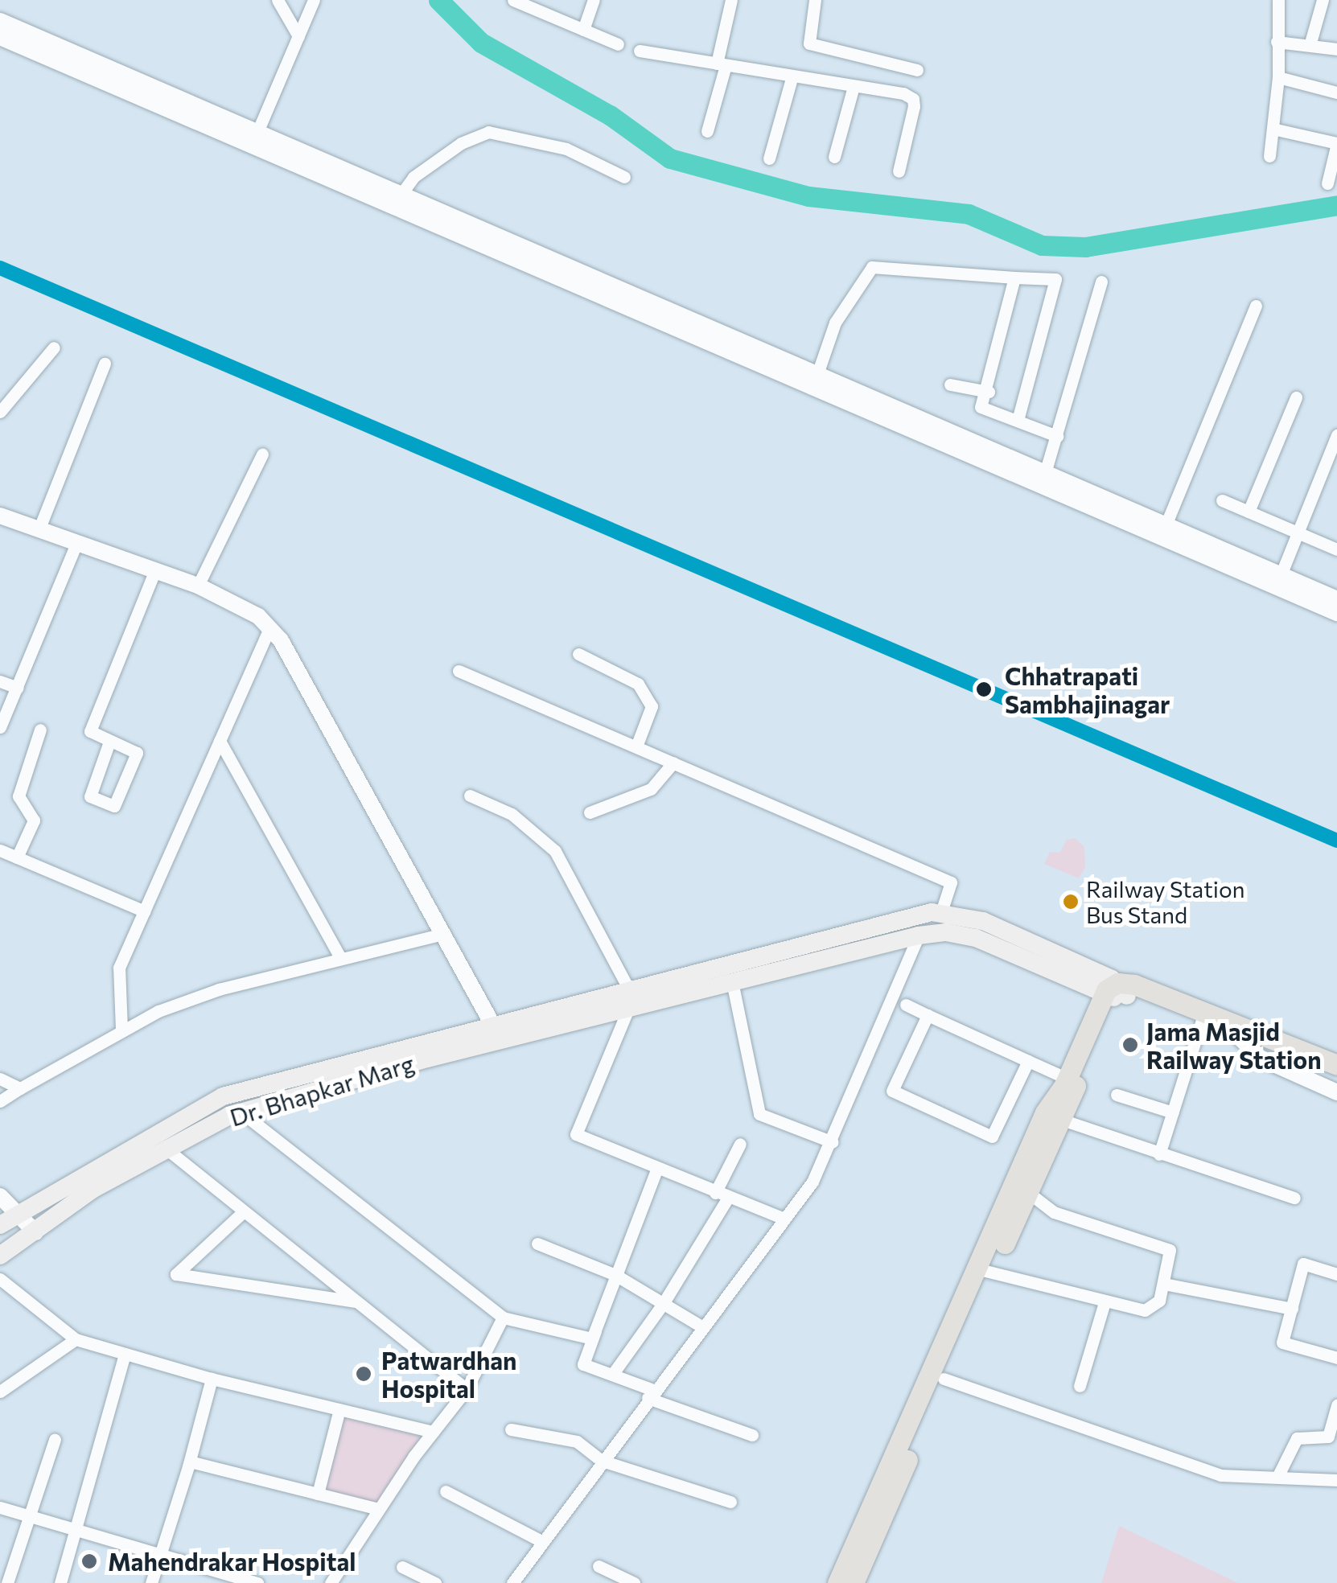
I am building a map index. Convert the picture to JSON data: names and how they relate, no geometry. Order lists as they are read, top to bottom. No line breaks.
{"streets":{"main road":["Dr. Bhapkar Marg"]},"places":["Chhatrapati Sambhajinagar","Railway Station Bus Stand","Jama Masjid Railway Station","Patwardhan Hospital","Mahendrakar Hospital"]}
